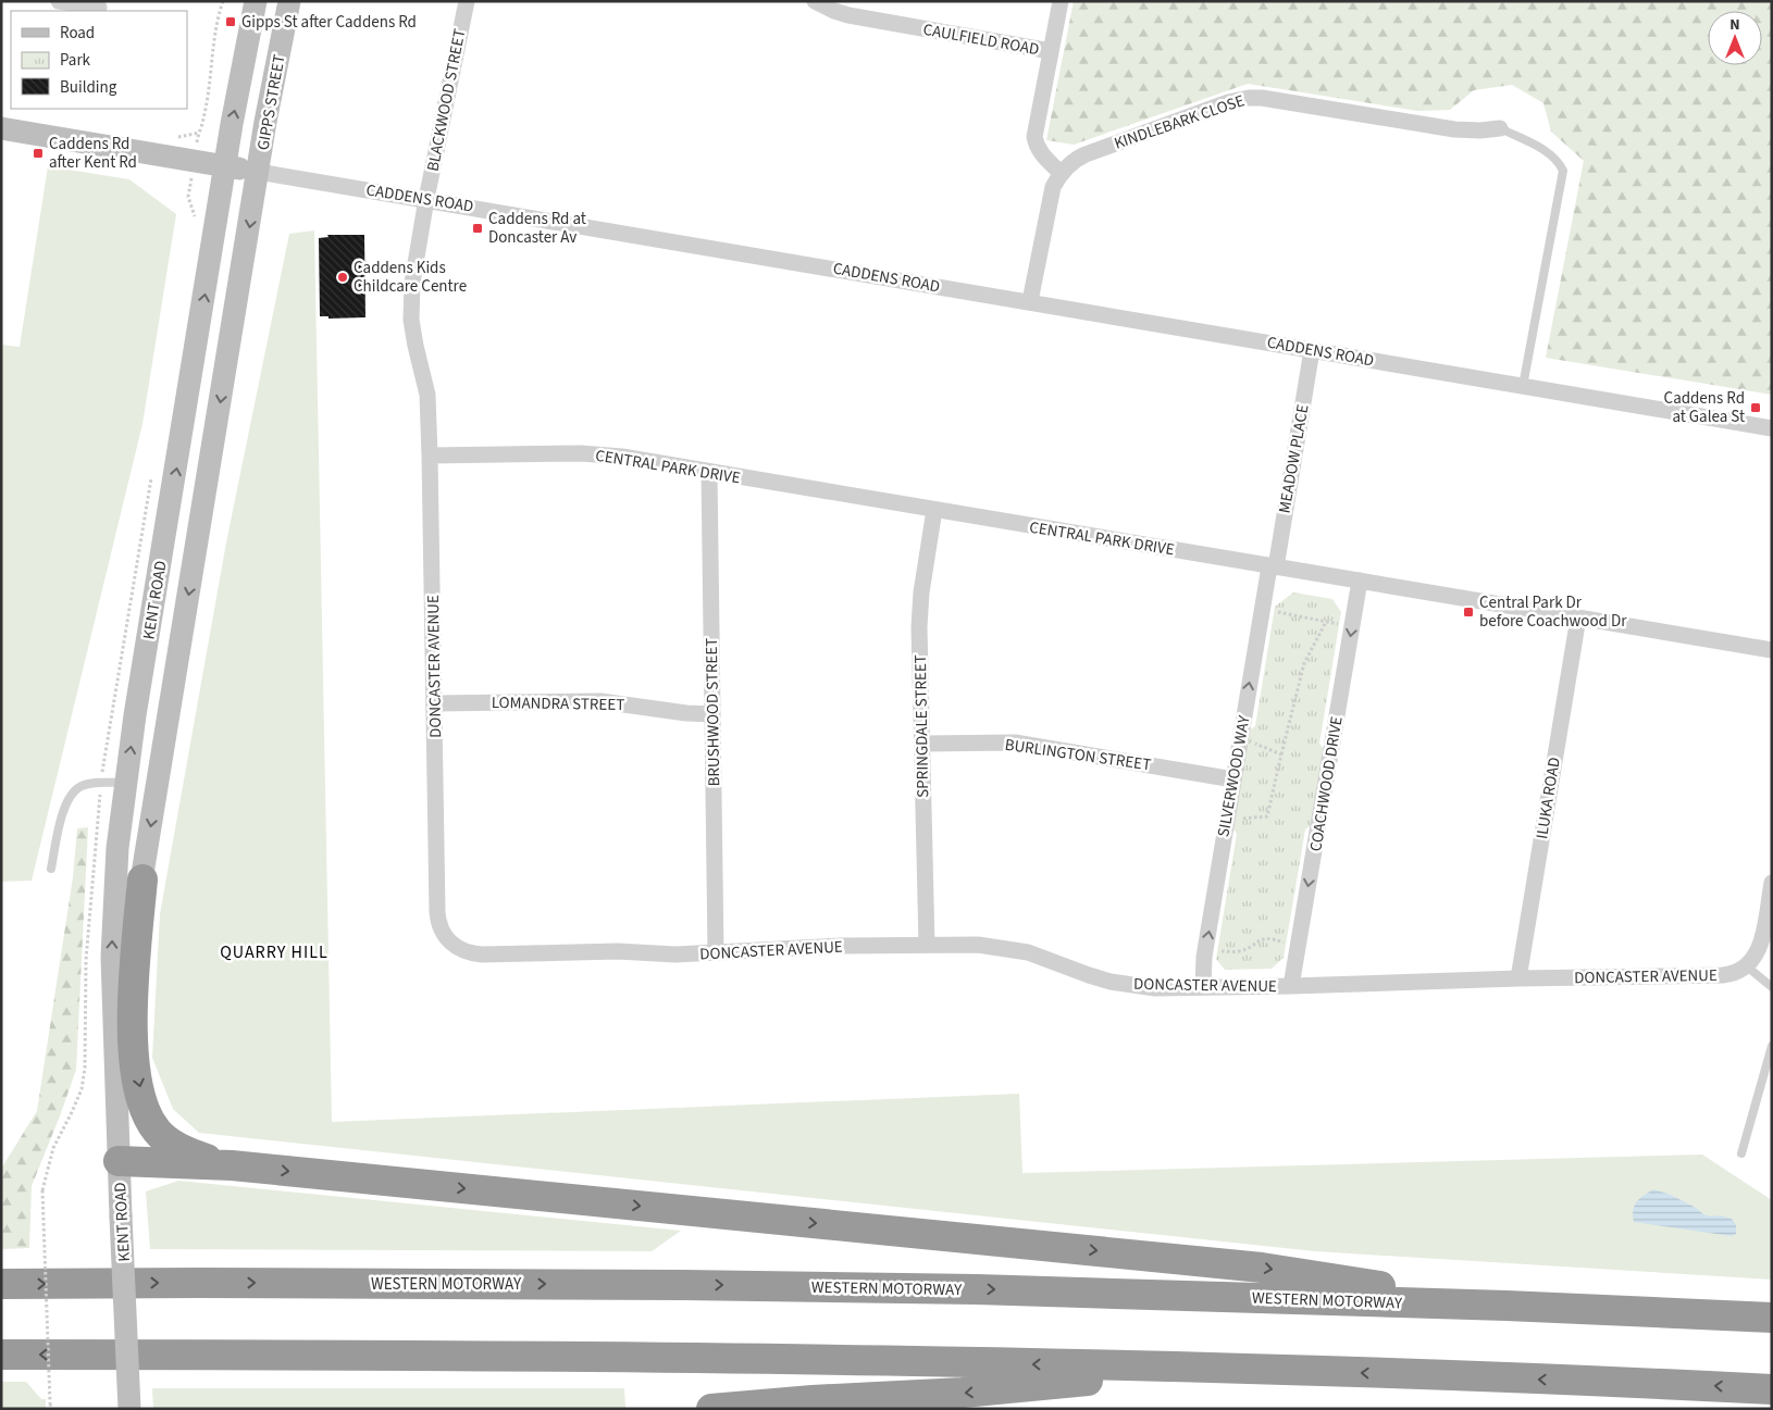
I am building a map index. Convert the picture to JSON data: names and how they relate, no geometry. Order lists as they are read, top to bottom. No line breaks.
{"streets":{"highway":["WESTERN MOTORWAY"],"main road":["GIPPS STREET","CADDENS ROAD","KENT ROAD"],"street":["CAULFIELD ROAD","BLACKWOOD STREET","KINDLEBARK CLOSE","MEADOW PLACE","CENTRAL PARK DRIVE","DONCASTER AVENUE","LOMANDRA STREET","BRUSHWOOD STREET","SPRINGDALE STREET","BURLINGTON STREET","SILVERWOOD WAY","COACHWOOD DRIVE","ILUKA ROAD"]},"crossings":[["CAULFIELD ROAD","KINDLEBARK CLOSE"],["BLACKWOOD STREET","CADDENS ROAD"],["BLACKWOOD STREET","DONCASTER AVENUE"],["GIPPS STREET","CADDENS ROAD"],["GIPPS STREET","KENT ROAD"],["CADDENS ROAD","MEADOW PLACE"],["CADDENS ROAD","KENT ROAD"],["CADDENS ROAD","DONCASTER AVENUE"],["MEADOW PLACE","CENTRAL PARK DRIVE"],["MEADOW PLACE","SILVERWOOD WAY"],["CENTRAL PARK DRIVE","DONCASTER AVENUE"],["CENTRAL PARK DRIVE","BRUSHWOOD STREET"],["CENTRAL PARK DRIVE","SPRINGDALE STREET"],["CENTRAL PARK DRIVE","SILVERWOOD WAY"],["CENTRAL PARK DRIVE","COACHWOOD DRIVE"],["CENTRAL PARK DRIVE","ILUKA ROAD"],["DONCASTER AVENUE","LOMANDRA STREET"],["DONCASTER AVENUE","BRUSHWOOD STREET"],["DONCASTER AVENUE","SPRINGDALE STREET"],["DONCASTER AVENUE","SILVERWOOD WAY"],["DONCASTER AVENUE","COACHWOOD DRIVE"],["DONCASTER AVENUE","ILUKA ROAD"],["LOMANDRA STREET","BRUSHWOOD STREET"],["SPRINGDALE STREET","BURLINGTON STREET"],["BURLINGTON STREET","SILVERWOOD WAY"]],"one_way":["SILVERWOOD WAY","COACHWOOD DRIVE"],"districts":["QUARRY HILL"],"places":{"transit":["Gipps St after Caddens Rd","Caddens Rd after Kent Rd","Caddens Rd at Doncaster Av","Caddens Rd at Galea St","Central Park Dr before Coachwood Dr"],"other":["Caddens Kids Childcare Centre"]},"legend":["Road","Park","Building"],"north":"top"}
